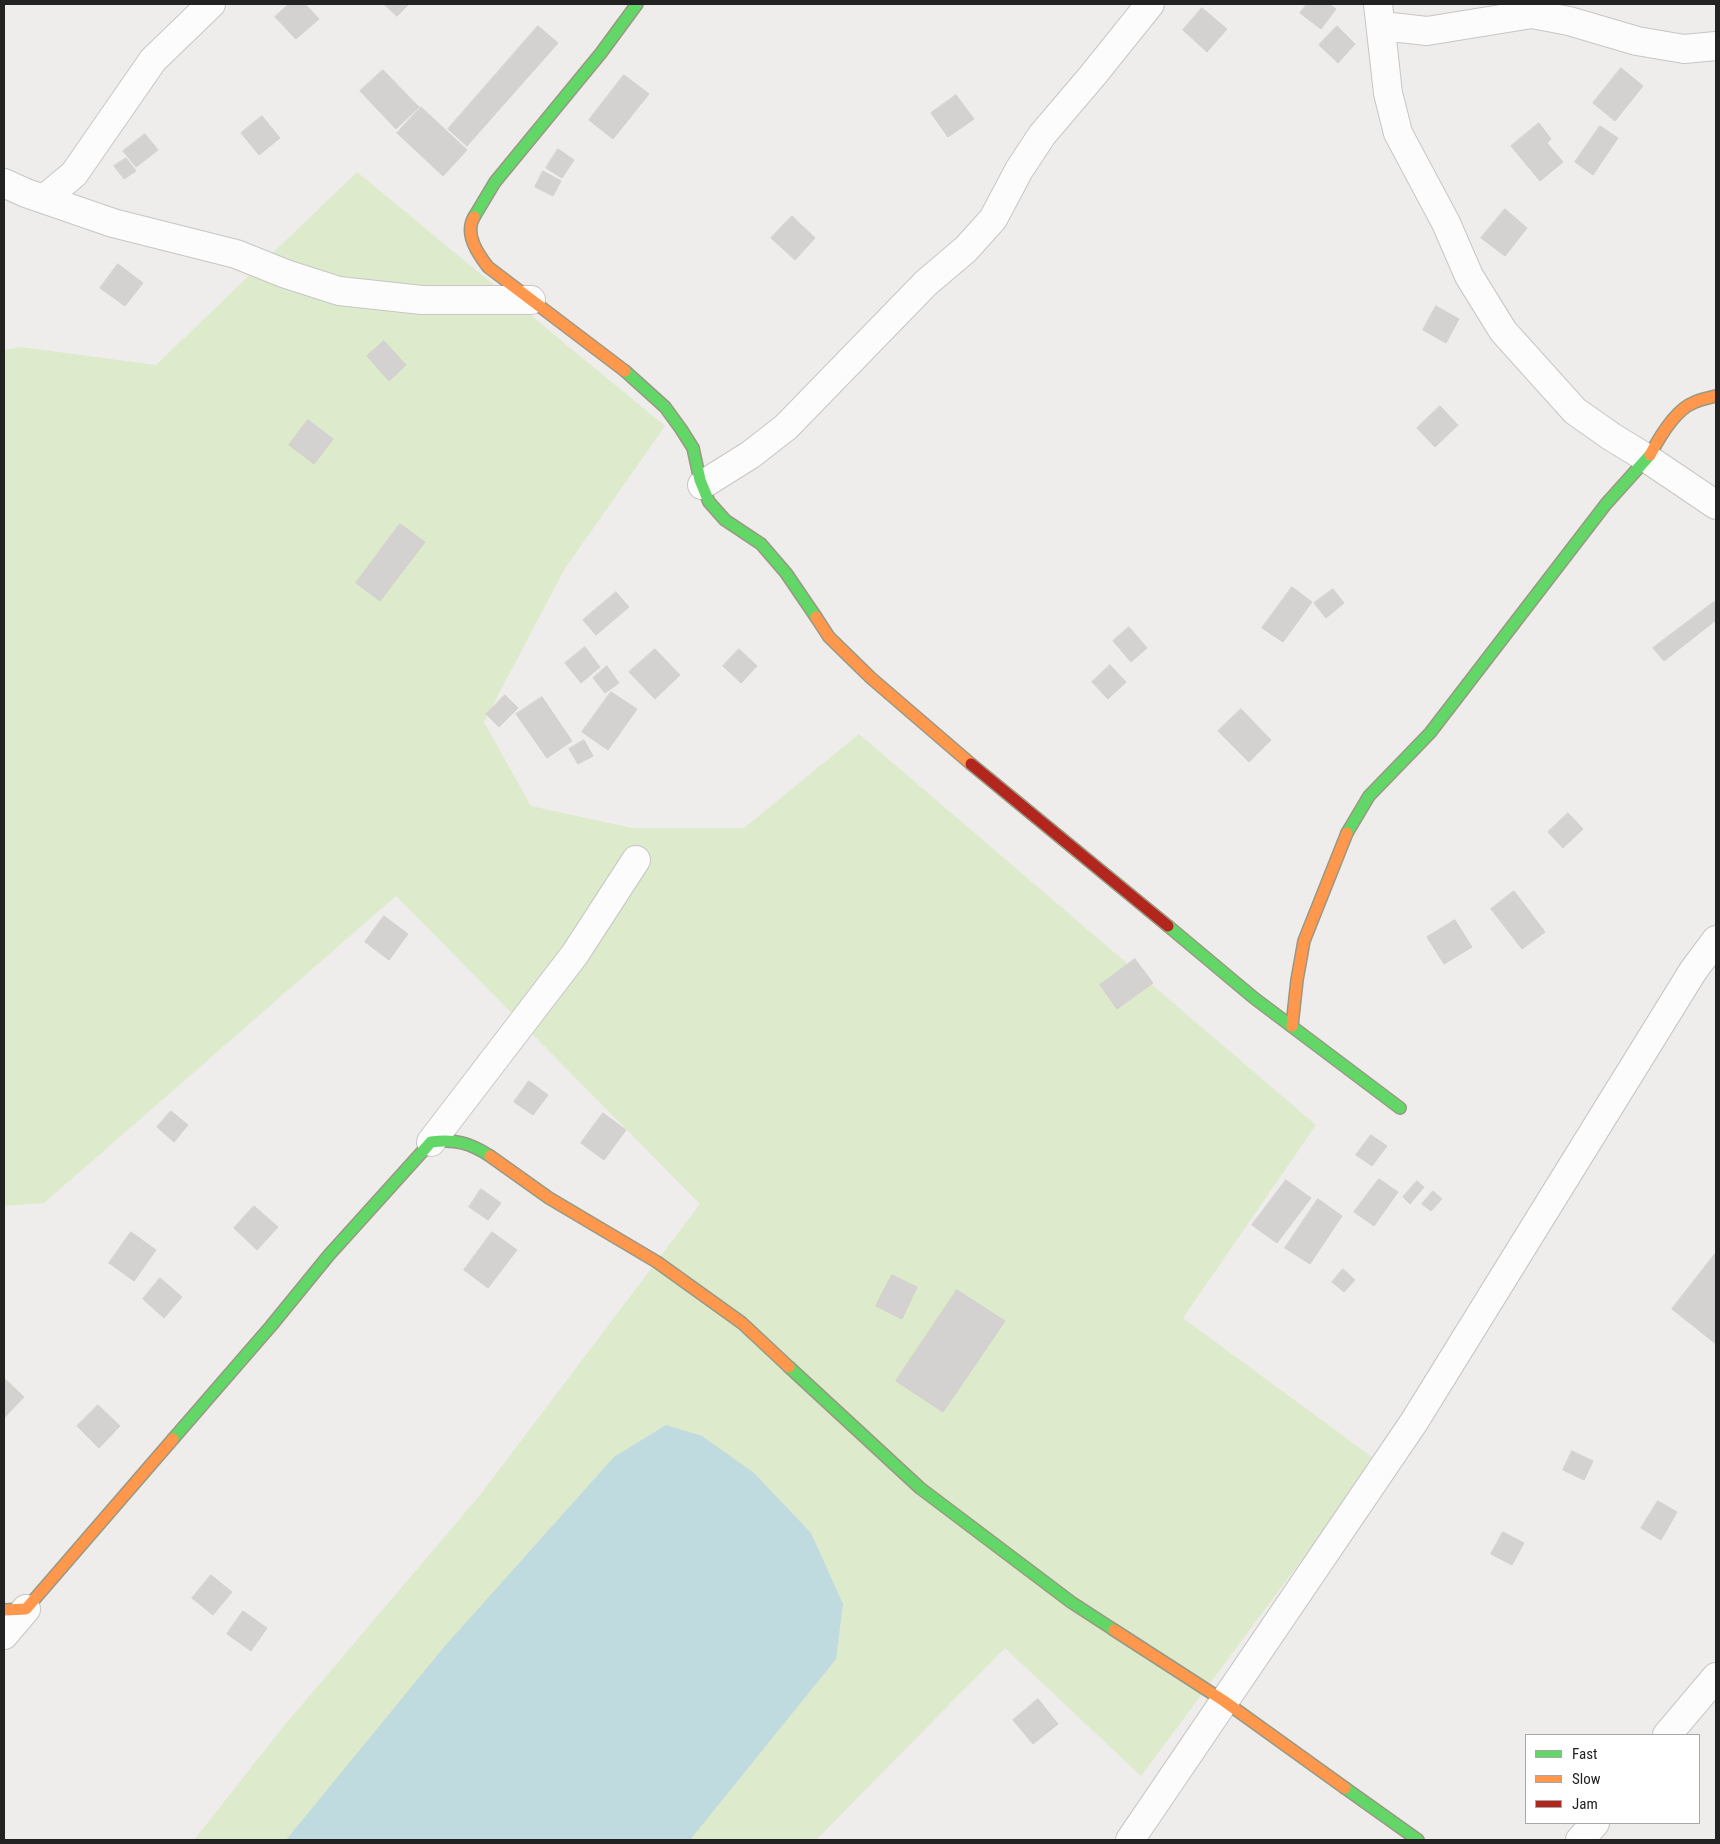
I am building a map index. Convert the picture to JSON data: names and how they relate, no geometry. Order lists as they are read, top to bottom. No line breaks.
{"legend":["Fast","Slow","Jam"]}
